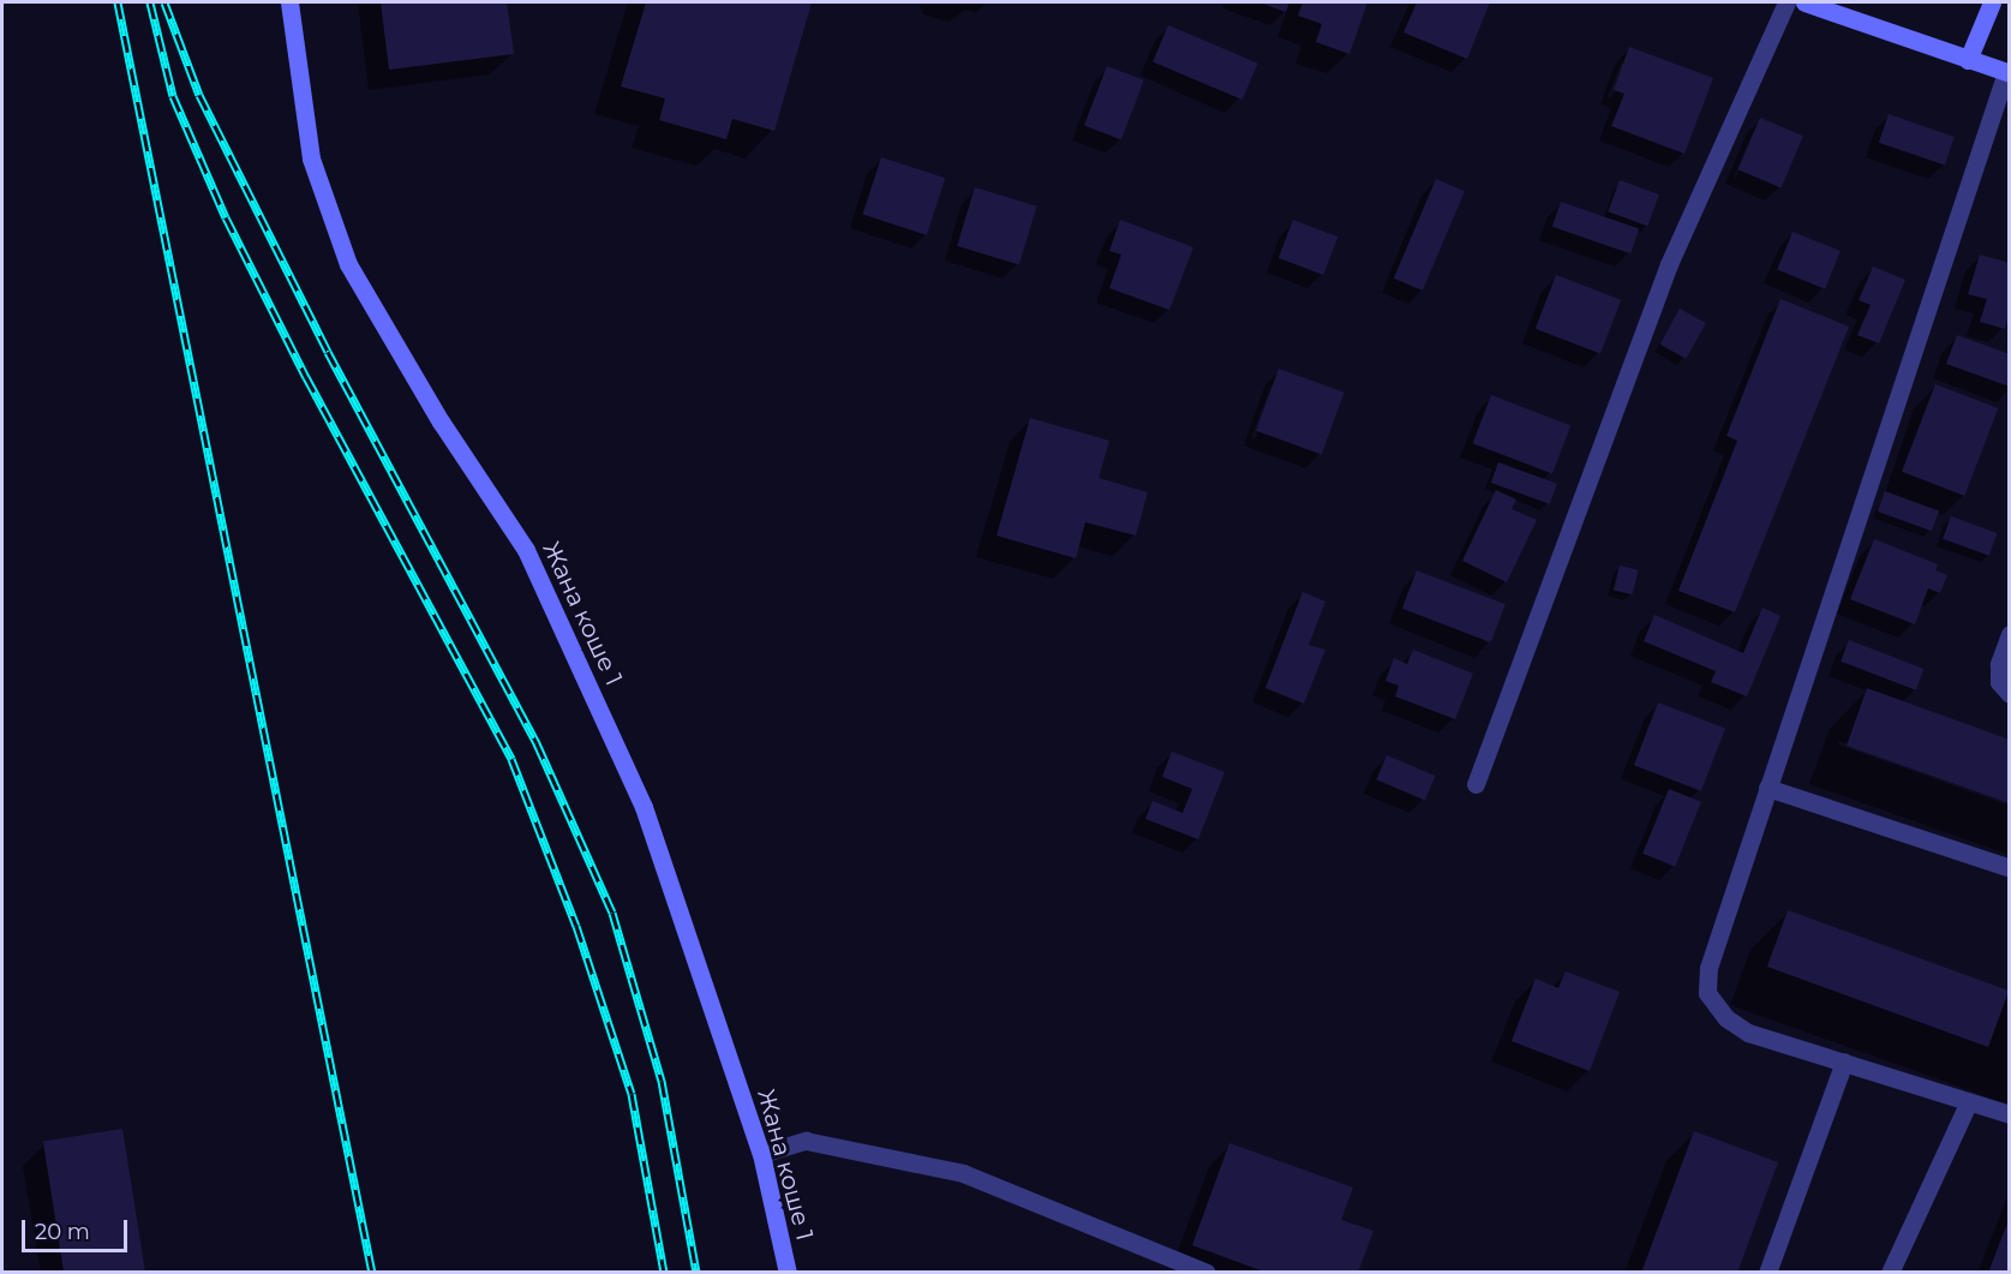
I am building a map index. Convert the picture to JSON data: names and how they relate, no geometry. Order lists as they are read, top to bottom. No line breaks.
{"streets":{"street":["Жана коше 1"]},"scale_bar":"20 m"}
